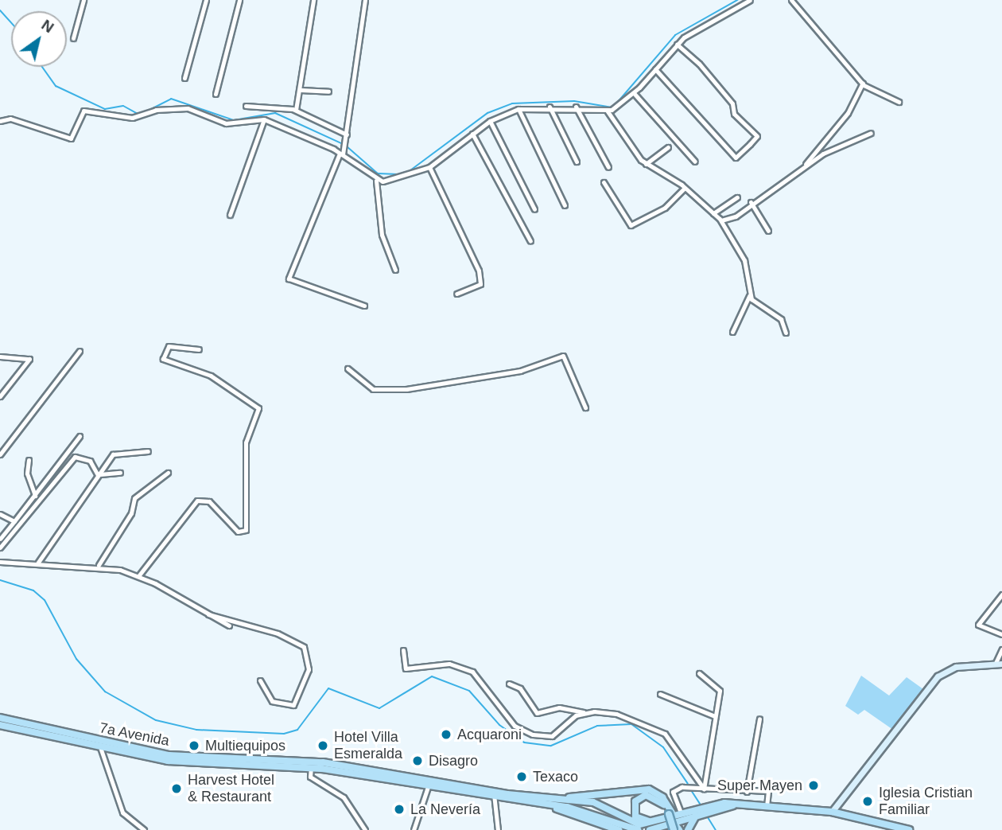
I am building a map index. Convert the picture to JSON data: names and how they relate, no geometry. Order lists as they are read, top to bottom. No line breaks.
{"streets":{"main road":["7a Avenida"]},"places":["Acquaroni","Multiequipos","Hotel Villa Esmeralda","Disagro","Texaco","Super Mayen","Harvest Hotel & Restaurant","Iglesia Cristian Familiar","La Nevería"],"north":"top right"}
